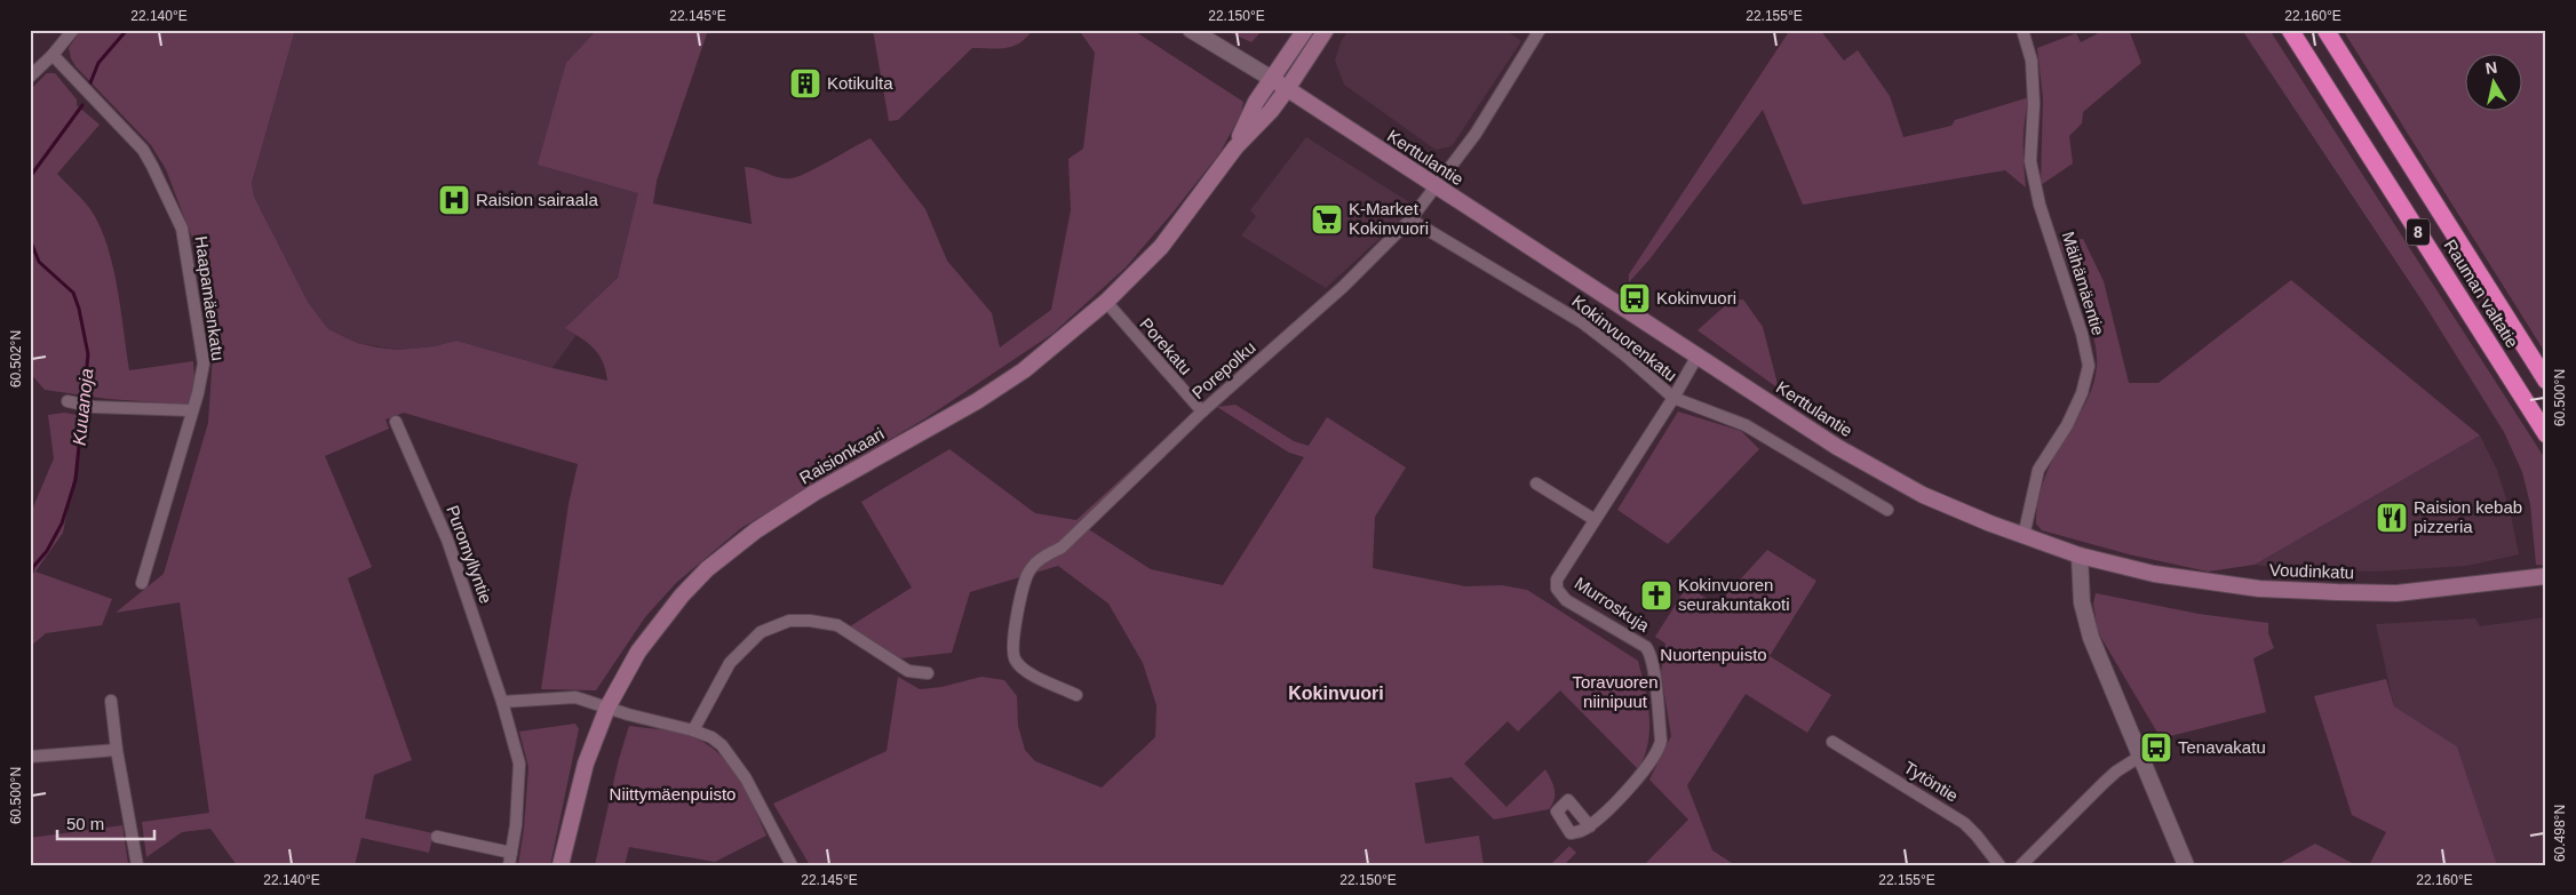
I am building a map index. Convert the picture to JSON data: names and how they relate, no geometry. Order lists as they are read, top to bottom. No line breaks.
{"streets":{"highway":["8","Rauman valtatie"],"main road":["Kerttulantie","Raisionkaari","Voudinkatu"],"street":["Mäihämäentie","Haapamäenkatu","Kokinvuorenkatu","Porekatu","Porepolku","Puromyllyntie","Murroskuja","Tytöntie"]},"crossings":[["Kerttulantie","Mäihämäentie"],["Kerttulantie","Raisionkaari"],["Kerttulantie","Voudinkatu"],["Kerttulantie","Murroskuja"],["Kokinvuorenkatu","Porepolku"],["Kokinvuorenkatu","Murroskuja"],["Porekatu","Porepolku"],["Porekatu","Raisionkaari"]],"districts":["Kokinvuori"],"water":["Kuuanoja"],"parks":["Nuortenpuisto","Toravuoren niinipuut","Niittymäenpuisto"],"places":{"building":["Kotikulta"],"hospital":["Raision sairaala"],"supermarket":["K-Market Kokinvuori"],"bus stop":["Kokinvuori","Tenavakatu"],"restaurant":["Raision kebab pizzeria"],"church":["Kokinvuoren seurakuntakoti"]},"scale_bar":"50 m","north":"top","coordinates":["22.140°E","22.145°E","22.150°E","22.155°E","22.160°E","60.502°N","60.500°N","60.498°N"]}
